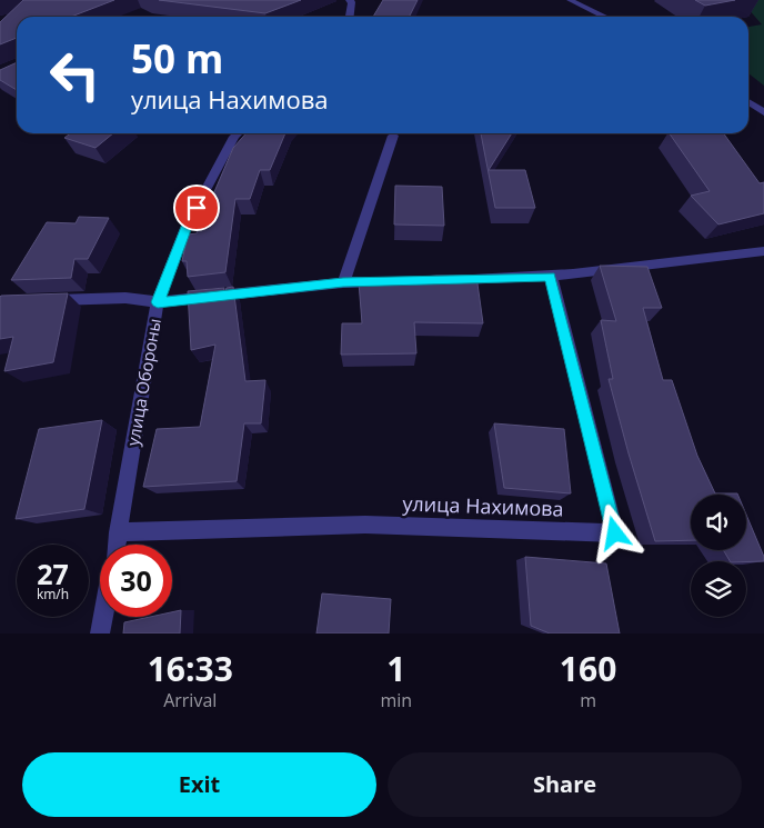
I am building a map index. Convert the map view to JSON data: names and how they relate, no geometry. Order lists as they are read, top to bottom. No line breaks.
{"streets":{"street":["улица Обороны","улица Нахимова"]},"crossings":[["улица Обороны","улица Нахимова"]],"page":{"turn":["50 m","улица Нахимова"],"speed":"27 km/h","limit":"30","eta":["16:33","Arrival","1","min","160","m"],"buttons":["Exit","Share"]}}
